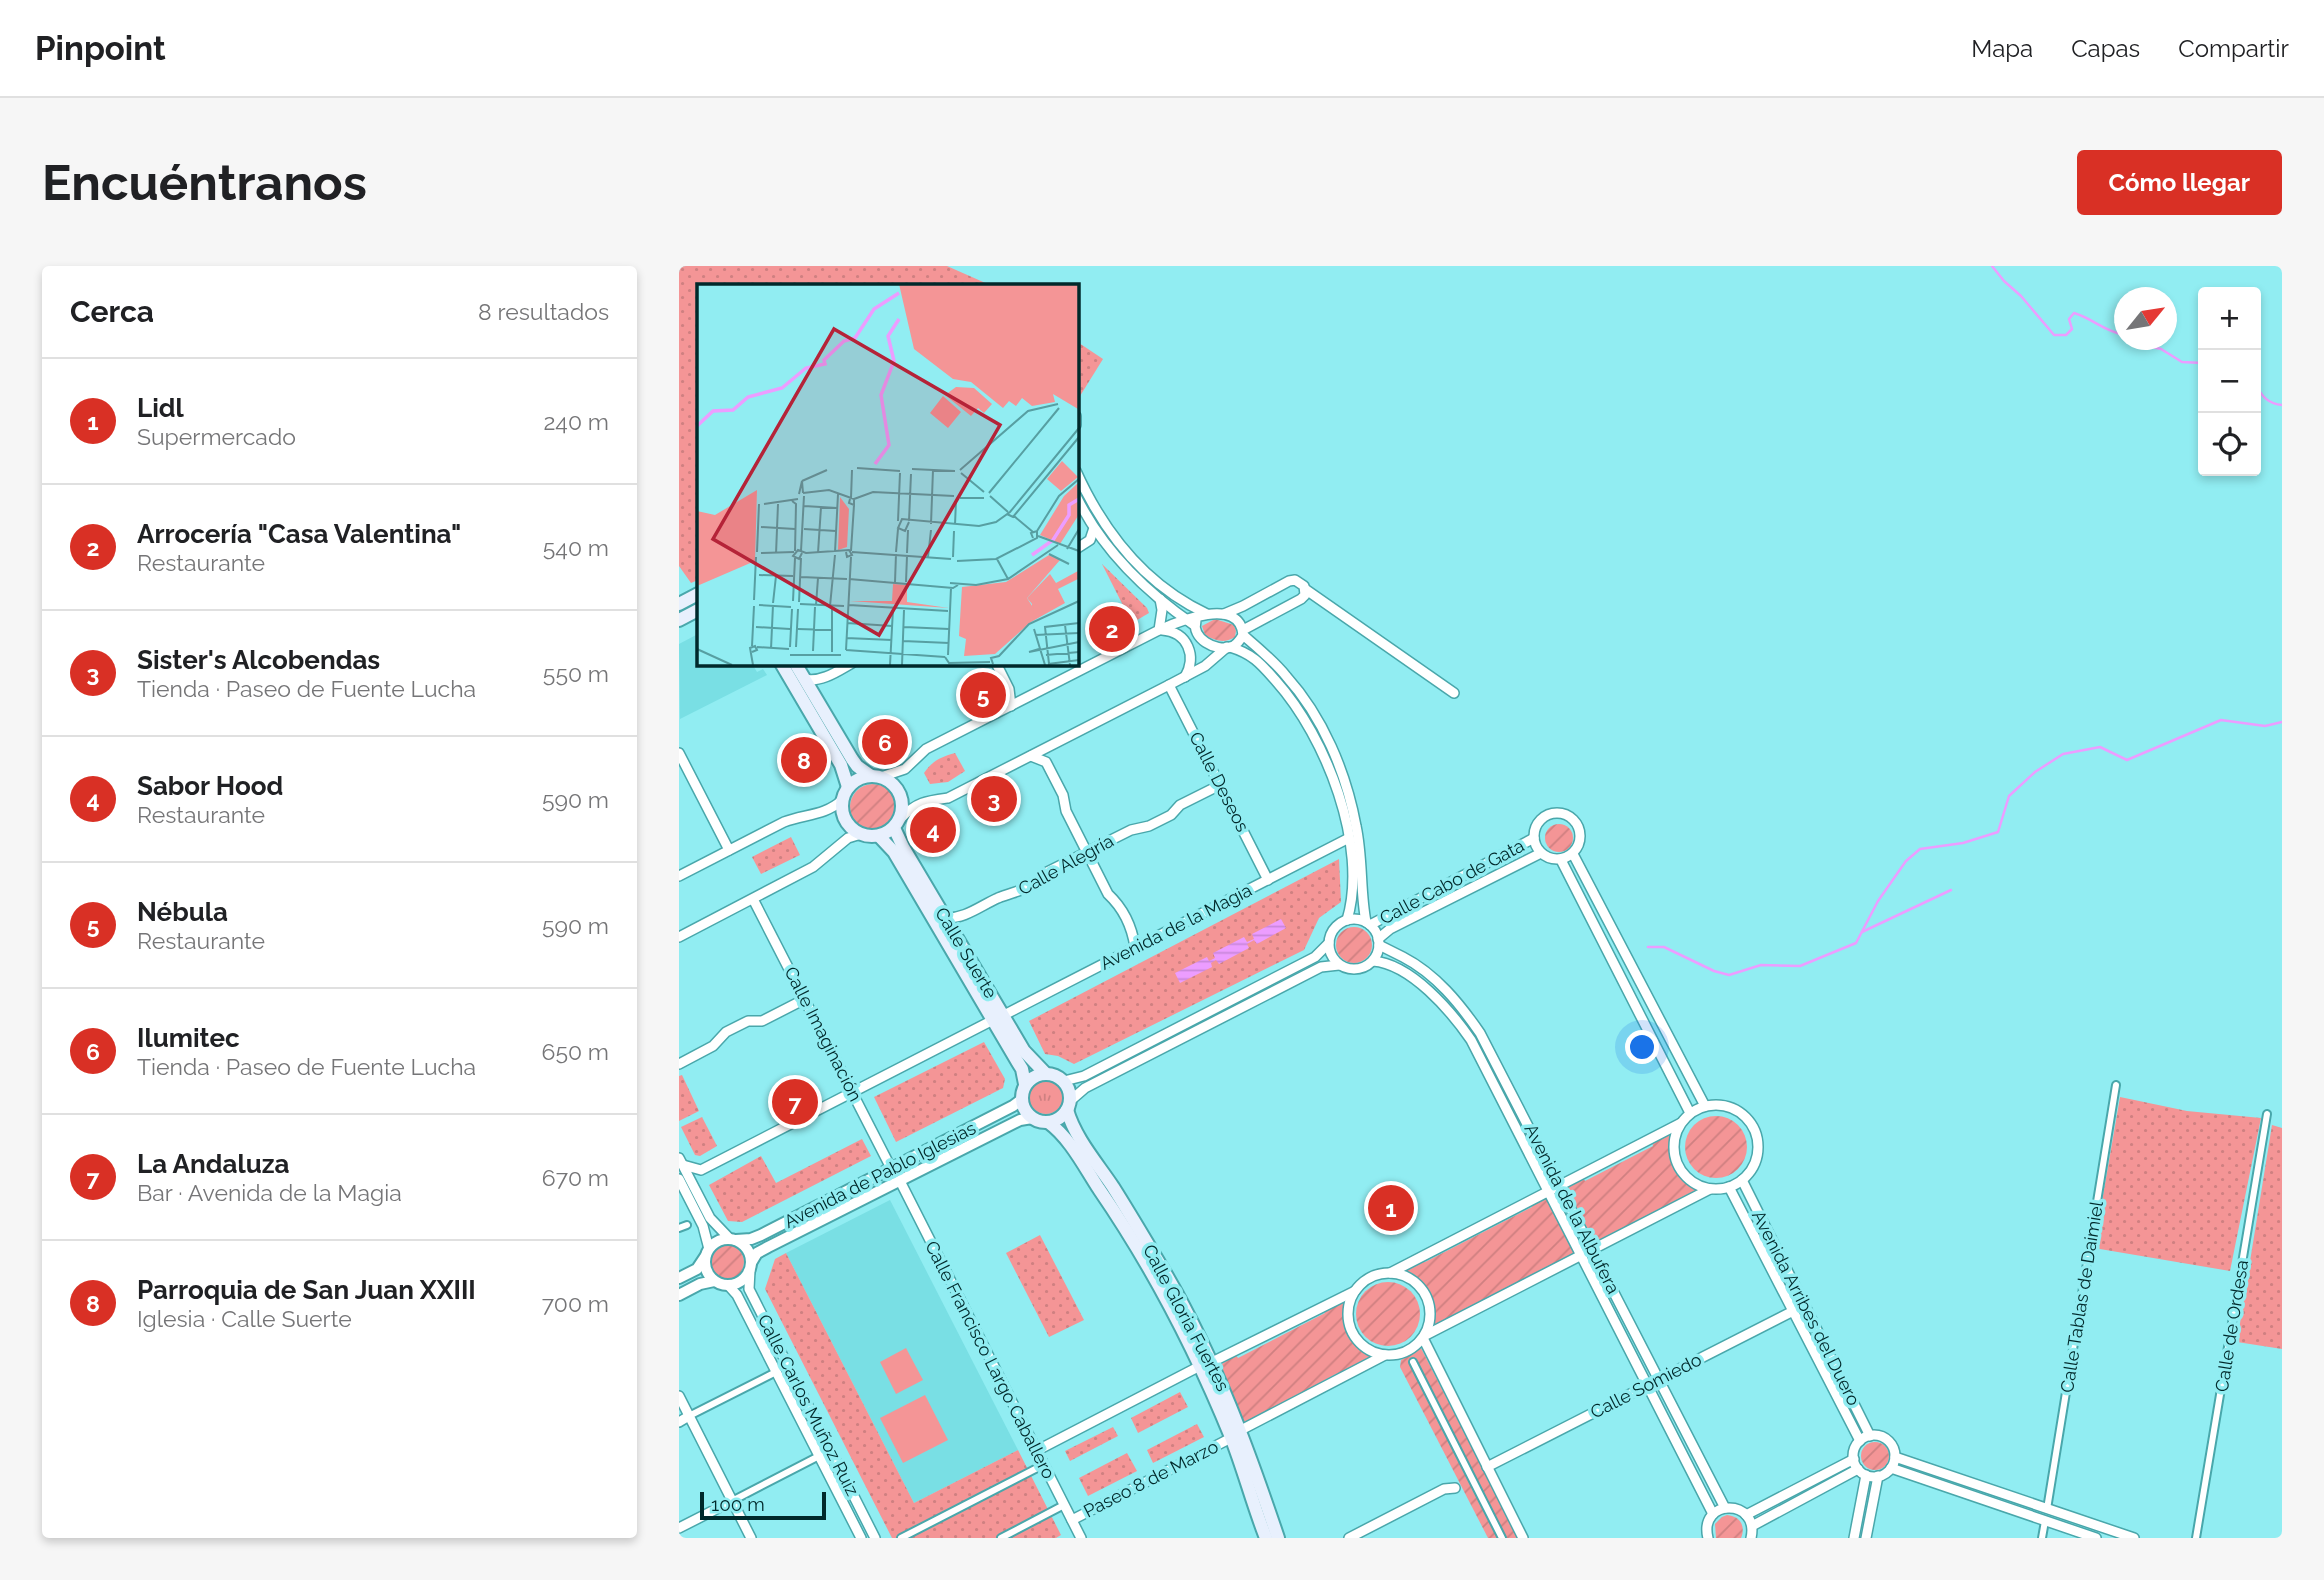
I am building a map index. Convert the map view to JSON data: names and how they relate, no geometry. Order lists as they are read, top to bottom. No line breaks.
{"streets":{"main road":["Calle Suerte","Calle Gloria Fuertes"],"street":["Calle Deseos","Calle Alegría","Calle Cabo de Gata","Avenida de la Magia","Calle Imaginación","Avenida de Pablo Iglesias","Avenida de la Albufera","Calle Tablas de Daimiel","Avenida Arribes del Duero","Calle de Ordesa","Calle Francisco Largo Caballero","Calle Somiedo","Calle Carlos Muñoz Ruiz","Paseo 8 de Marzo"]},"crossings":[["Calle Deseos","Calle Alegría"],["Calle Deseos","Avenida de la Magia"],["Calle Alegría","Calle Suerte"],["Calle Cabo de Gata","Avenida de la Albufera"],["Avenida de la Magia","Calle Suerte"],["Avenida de la Magia","Calle Imaginación"],["Calle Suerte","Avenida de Pablo Iglesias"],["Calle Suerte","Calle Gloria Fuertes"],["Calle Imaginación","Avenida de Pablo Iglesias"],["Avenida de Pablo Iglesias","Calle Gloria Fuertes"],["Avenida de Pablo Iglesias","Calle Francisco Largo Caballero"],["Avenida de Pablo Iglesias","Calle Carlos Muñoz Ruiz"],["Avenida de la Albufera","Calle Somiedo"],["Avenida Arribes del Duero","Calle Somiedo"],["Calle Gloria Fuertes","Paseo 8 de Marzo"],["Calle Francisco Largo Caballero","Paseo 8 de Marzo"]],"scale_bar":"100 m","north":"top right","page":{"header":"Pinpoint","nav":["Mapa","Capas","Compartir"],"buttons":"Cómo llegar","title":"Encuéntranos","heading":["Cerca","8 resultados"],"map_buttons":["+","−"],"list":[{"mark":"1","name":"Lidl","note":"Supermercado","value":"240 m"},{"mark":"2","name":"Arrocería \"Casa Valentina\"","note":"Restaurante","value":"540 m"},{"mark":"3","name":"Sister's Alcobendas","note":"Tienda · Paseo de Fuente Lucha","value":"550 m"},{"mark":"4","name":"Sabor Hood","note":"Restaurante","value":"590 m"},{"mark":"5","name":"Nébula","note":"Restaurante","value":"590 m"},{"mark":"6","name":"Ilumitec","note":"Tienda · Paseo de Fuente Lucha","value":"650 m"},{"mark":"7","name":"La Andaluza","note":"Bar · Avenida de la Magia","value":"670 m"},{"mark":"8","name":"Parroquia de San Juan XXIII","note":"Iglesia · Calle Suerte","value":"700 m"}],"pins":["2","5","6","8","3","4","7","1"],"scale":"100 m"}}
